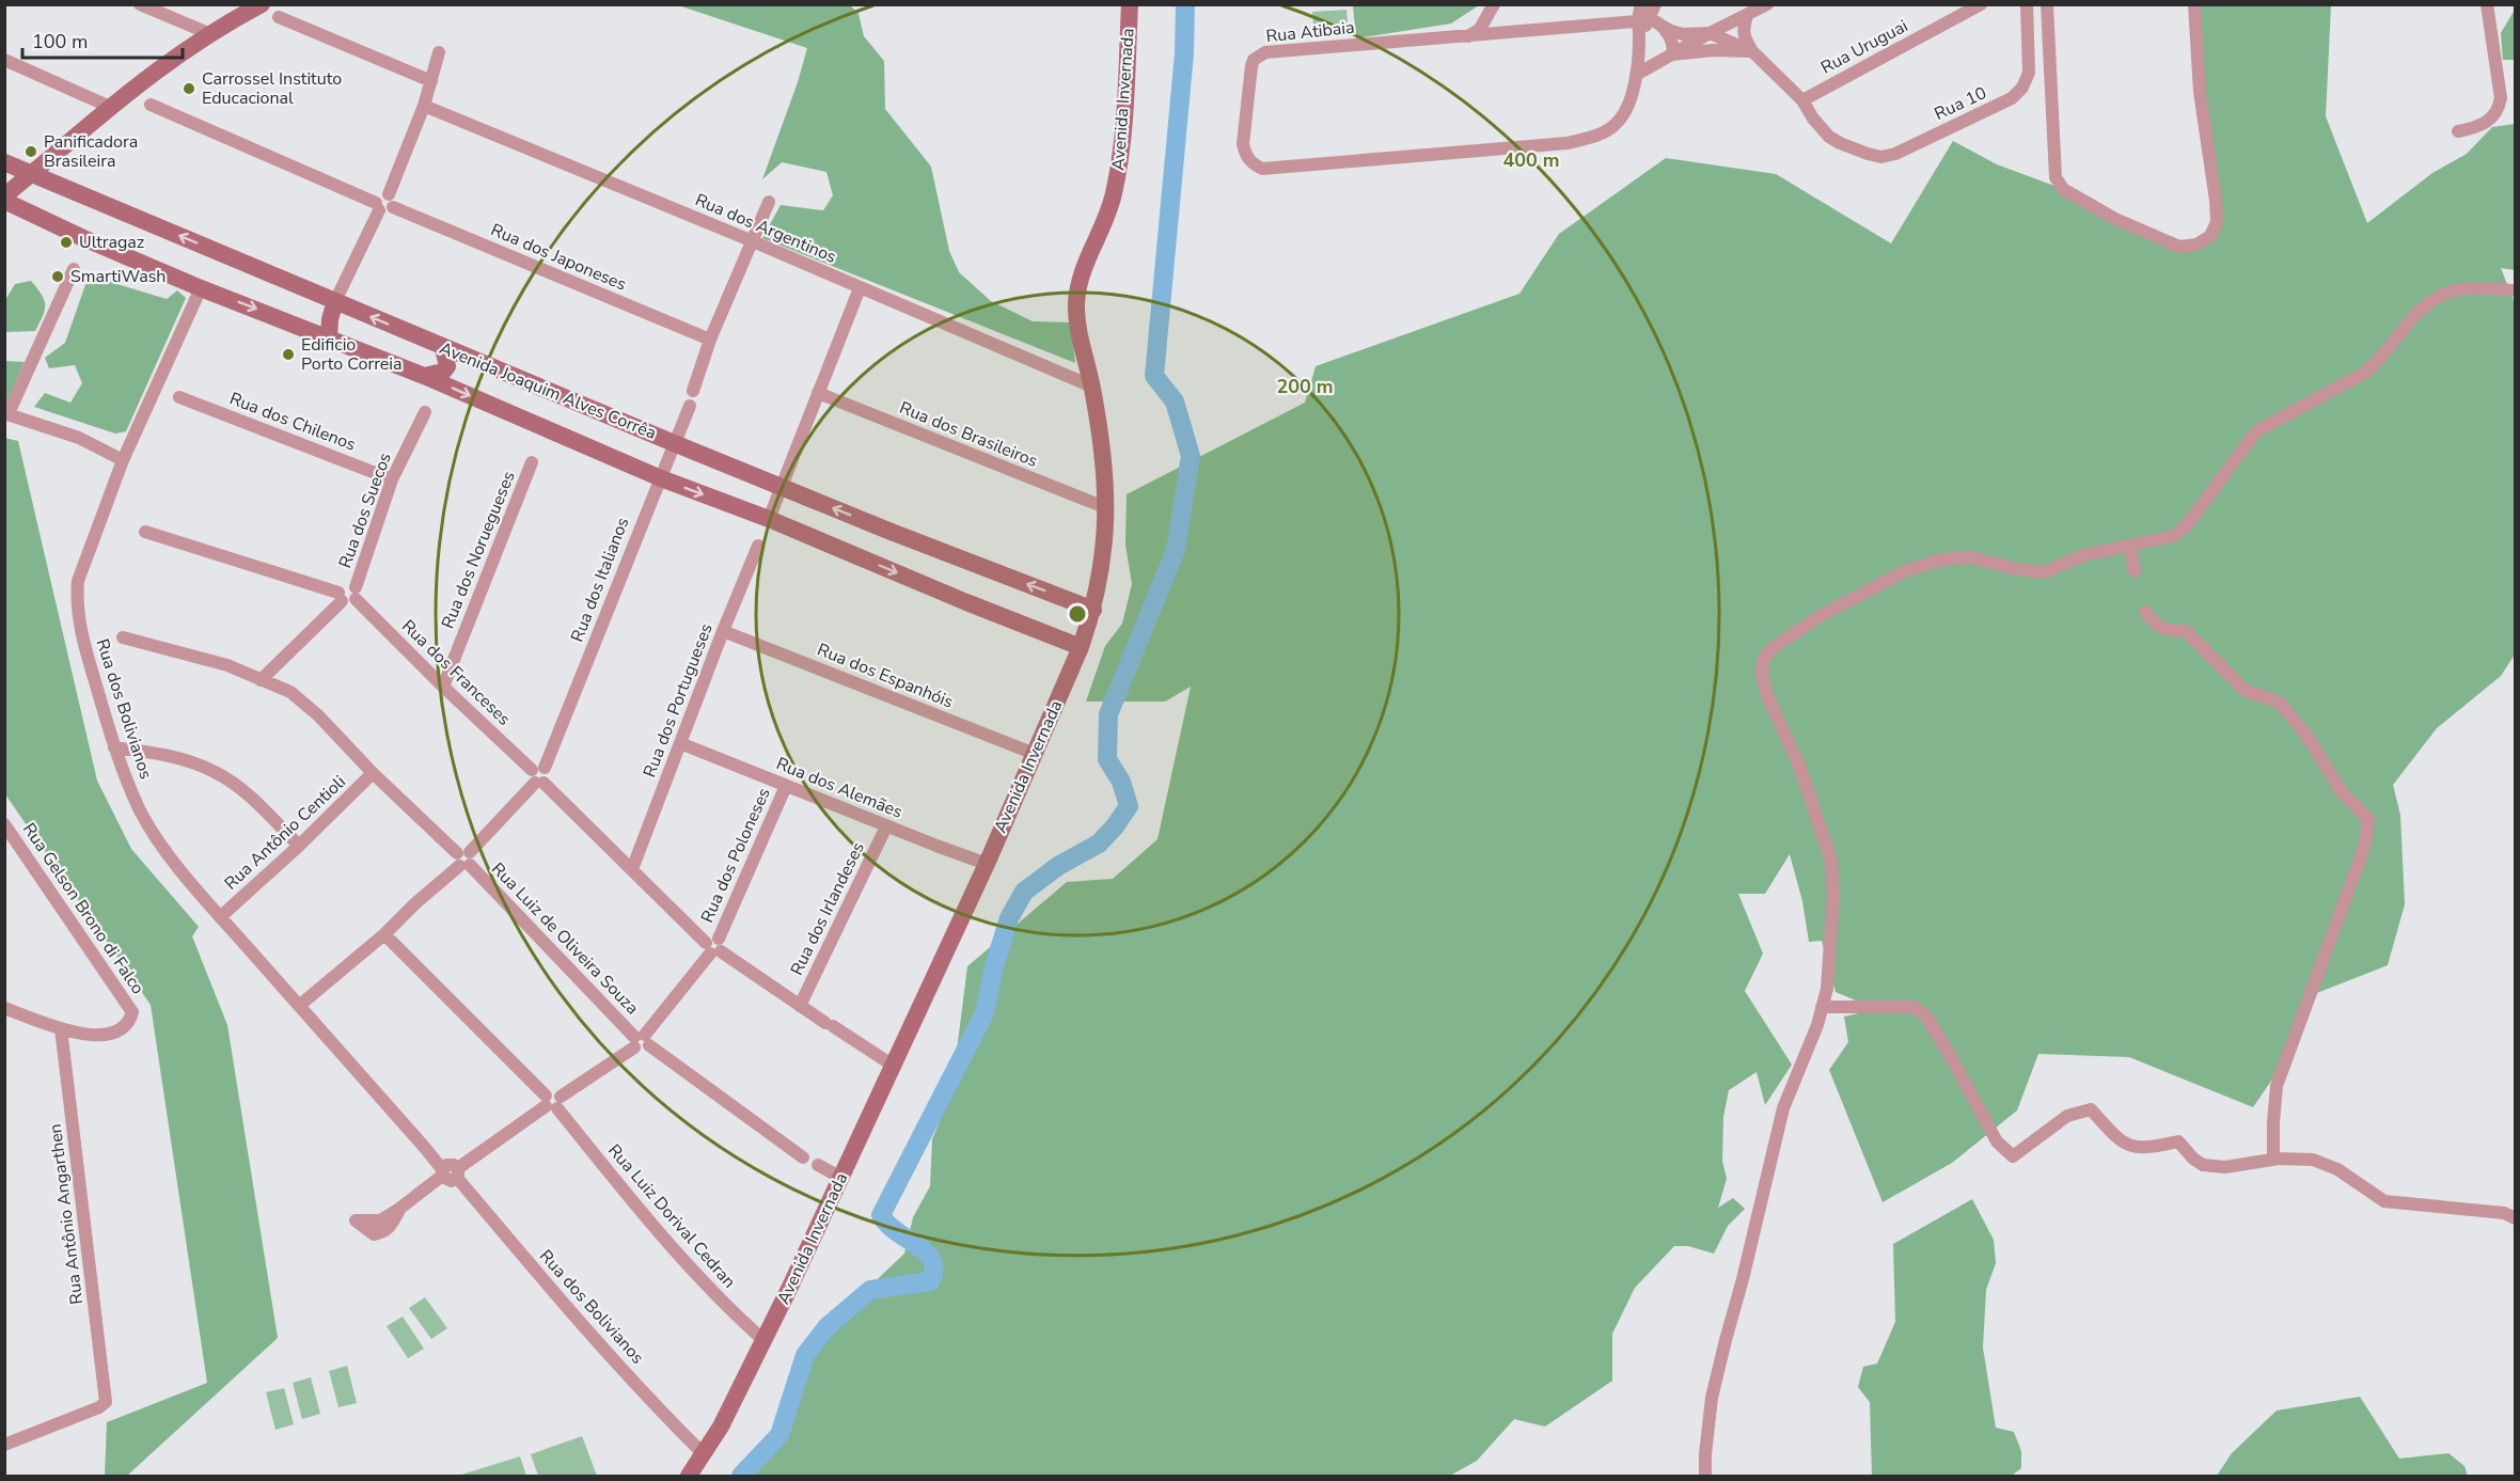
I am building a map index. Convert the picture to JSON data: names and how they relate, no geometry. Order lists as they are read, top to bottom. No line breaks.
{"streets":{"main road":["Avenida Invernada","Avenida Joaquim Alves Corrêa"],"street":["Rua Atibaia","Rua Uruguai","Rua 10","Rua dos Argentinos","Rua dos Japoneses","Rua dos Chilenos","Rua dos Brasileiros","Rua dos Suecos","Rua dos Noruegueses","Rua dos Italianos","Rua dos Franceses","Rua dos Espanhóis","Rua dos Portugueses","Rua dos Bolivianos","Rua dos Alemães","Rua Antônio Centioli","Rua dos Poloneses","Rua Gelson Brono di Falco","Rua dos Irlandeses","Rua Luiz de Oliveira Souza","Rua Antônio Angarthen","Rua Luiz Dorival Cedran"]},"crossings":[["Rua Uruguai","Rua 10"],["Avenida Invernada","Rua dos Argentinos"],["Avenida Invernada","Avenida Joaquim Alves Corrêa"],["Avenida Invernada","Rua dos Brasileiros"],["Avenida Invernada","Rua dos Franceses"],["Avenida Invernada","Rua dos Espanhóis"],["Avenida Invernada","Rua dos Bolivianos"],["Avenida Invernada","Rua dos Alemães"],["Avenida Invernada","Rua Luiz Dorival Cedran"],["Avenida Joaquim Alves Corrêa","Rua dos Italianos"],["Avenida Joaquim Alves Corrêa","Rua dos Bolivianos"],["Rua dos Chilenos","Rua dos Suecos"],["Rua dos Suecos","Rua dos Franceses"],["Rua dos Noruegueses","Rua dos Franceses"],["Rua dos Italianos","Rua dos Franceses"],["Rua dos Italianos","Rua dos Bolivianos"],["Rua dos Italianos","Rua Luiz de Oliveira Souza"],["Rua dos Italianos","Rua Luiz Dorival Cedran"],["Rua dos Franceses","Rua dos Portugueses"],["Rua dos Franceses","Rua dos Poloneses"],["Rua dos Franceses","Rua dos Irlandeses"],["Rua dos Espanhóis","Rua dos Portugueses"],["Rua dos Portugueses","Rua dos Alemães"],["Rua dos Bolivianos","Rua Antônio Centioli"],["Rua dos Bolivianos","Rua dos Poloneses"],["Rua dos Alemães","Rua dos Poloneses"],["Rua dos Alemães","Rua dos Irlandeses"],["Rua Antônio Centioli","Rua Luiz de Oliveira Souza"],["Rua dos Poloneses","Rua Luiz de Oliveira Souza"],["Rua dos Poloneses","Rua Luiz Dorival Cedran"],["Rua Gelson Brono di Falco","Rua Antônio Angarthen"]],"places":["Carrossel Instituto Educacional","Panificadora Brasileira","Ultragaz","SmartiWash","Edificio Porto Correia"],"scale_bar":"100 m","rings":["400 m","200 m"]}
